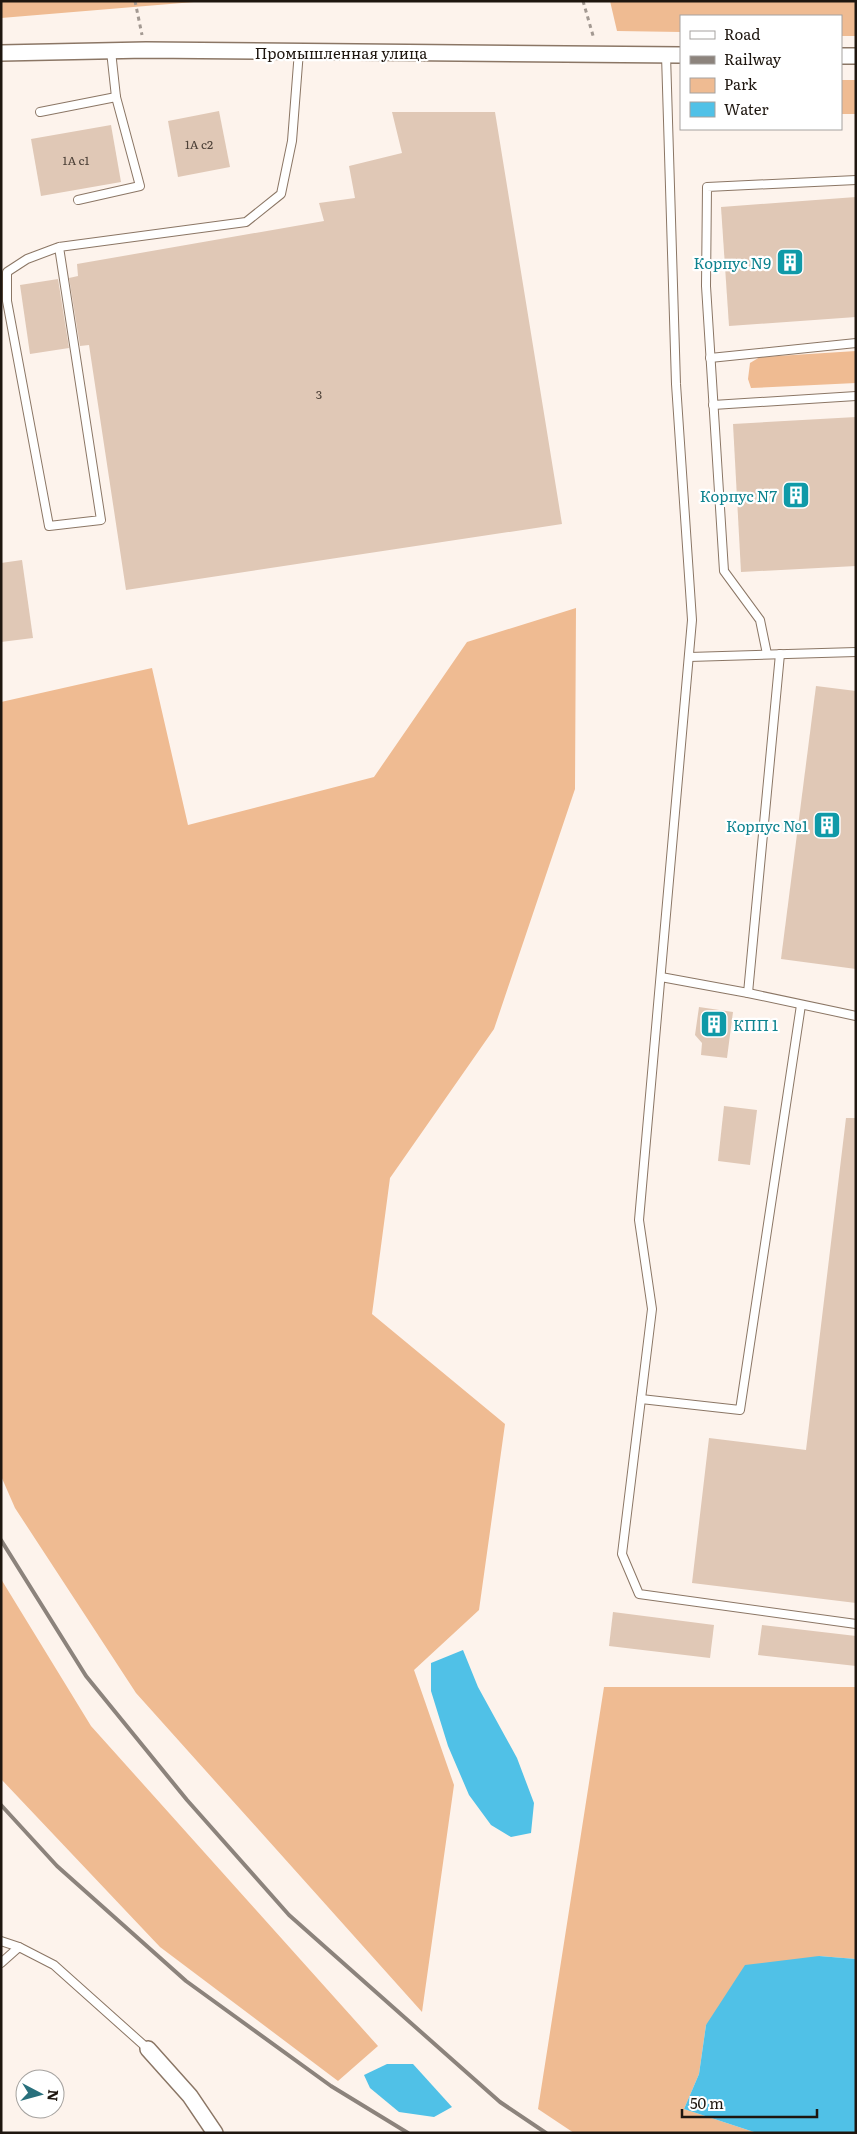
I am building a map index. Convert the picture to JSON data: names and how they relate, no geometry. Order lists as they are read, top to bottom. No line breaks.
{"streets":{"street":["Промышленная улица"]},"places":{"building":["Корпус N9","Корпус N7","Корпус №1","КПП 1"]},"house_numbers":["1А с2","1А с1","3"],"legend":["Road","Railway","Park","Water"],"scale_bar":"50 m","north":"right"}
